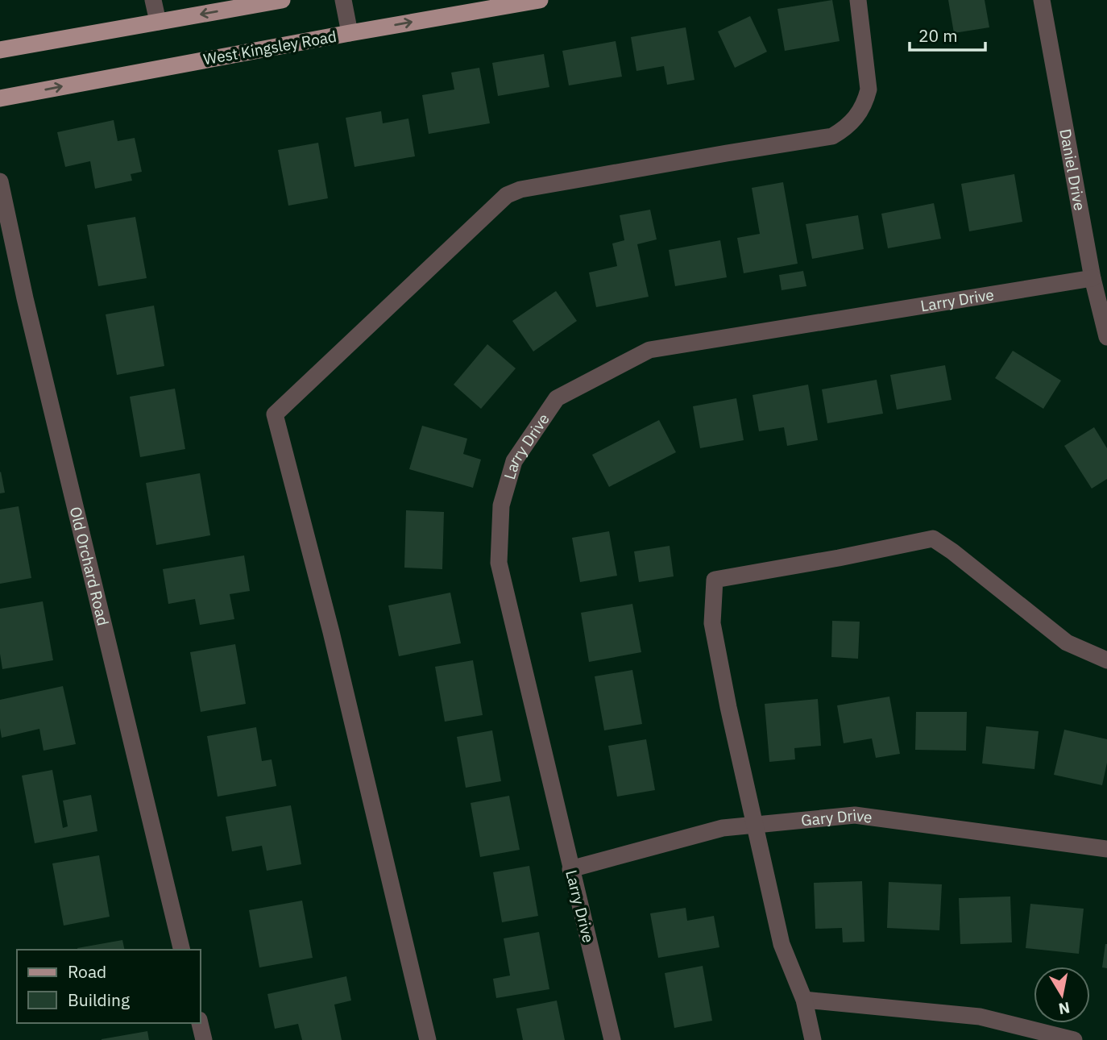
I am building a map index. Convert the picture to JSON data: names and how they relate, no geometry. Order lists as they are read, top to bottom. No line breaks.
{"streets":{"main road":["West Kingsley Road"],"street":["Daniel Drive","Larry Drive","Old Orchard Road","Gary Drive"]},"crossings":[["Daniel Drive","Larry Drive"],["Larry Drive","Gary Drive"]],"legend":["Road","Building"],"scale_bar":"20 m","north":"bottom"}
